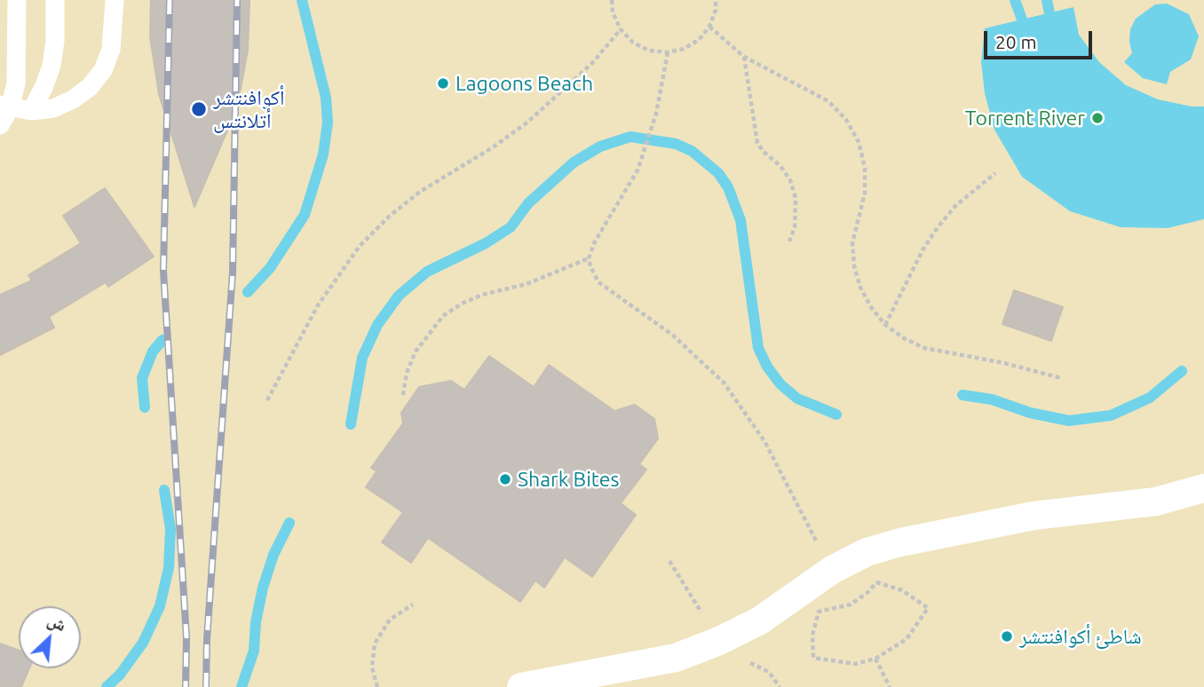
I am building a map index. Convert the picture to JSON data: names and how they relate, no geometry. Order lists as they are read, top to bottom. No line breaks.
{"places":["Lagoons Beach","أكوافنتشر أتلانتس","Torrent River","Shark Bites","شاطئ أكوافنتشر"],"scale_bar":"20 m","north":"top right"}
